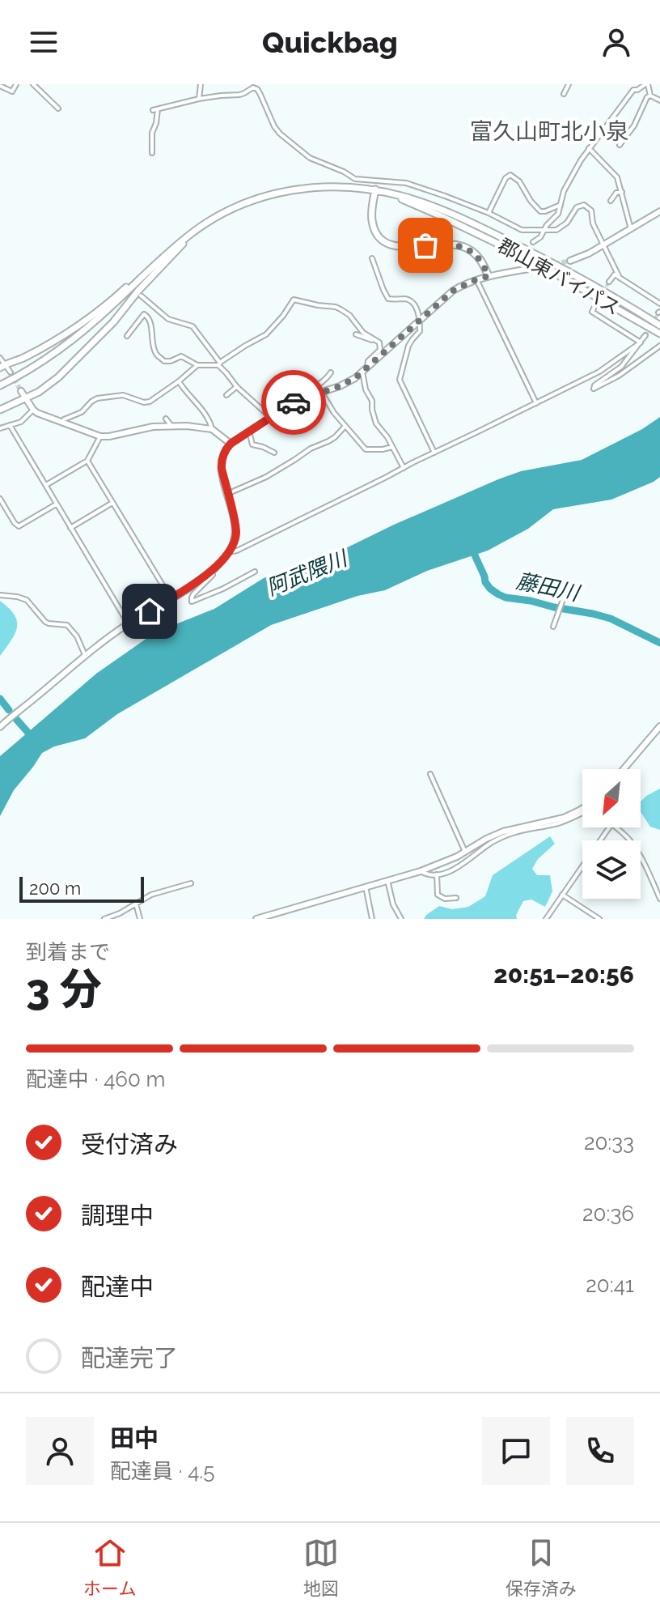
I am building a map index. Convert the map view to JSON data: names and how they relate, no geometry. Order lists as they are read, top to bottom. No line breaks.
{"streets":{"highway":["郡山東バイパス"]},"districts":["富久山町北小泉"],"water":["阿武隈川","藤田川"],"scale_bar":"200 m","north":"bottom left","page":{"header":"Quickbag","scale":"200 m","heading":["3 分","到着まで","20:51–20:56"],"panel":["田中","配達員 · 4.5"],"bar":"配達中 · 460 m","list":[["受付済み","20:33"],["調理中","20:36"],["配達中","20:41"],"配達完了"],"tabs":["ホーム","地図","保存済み"]}}
